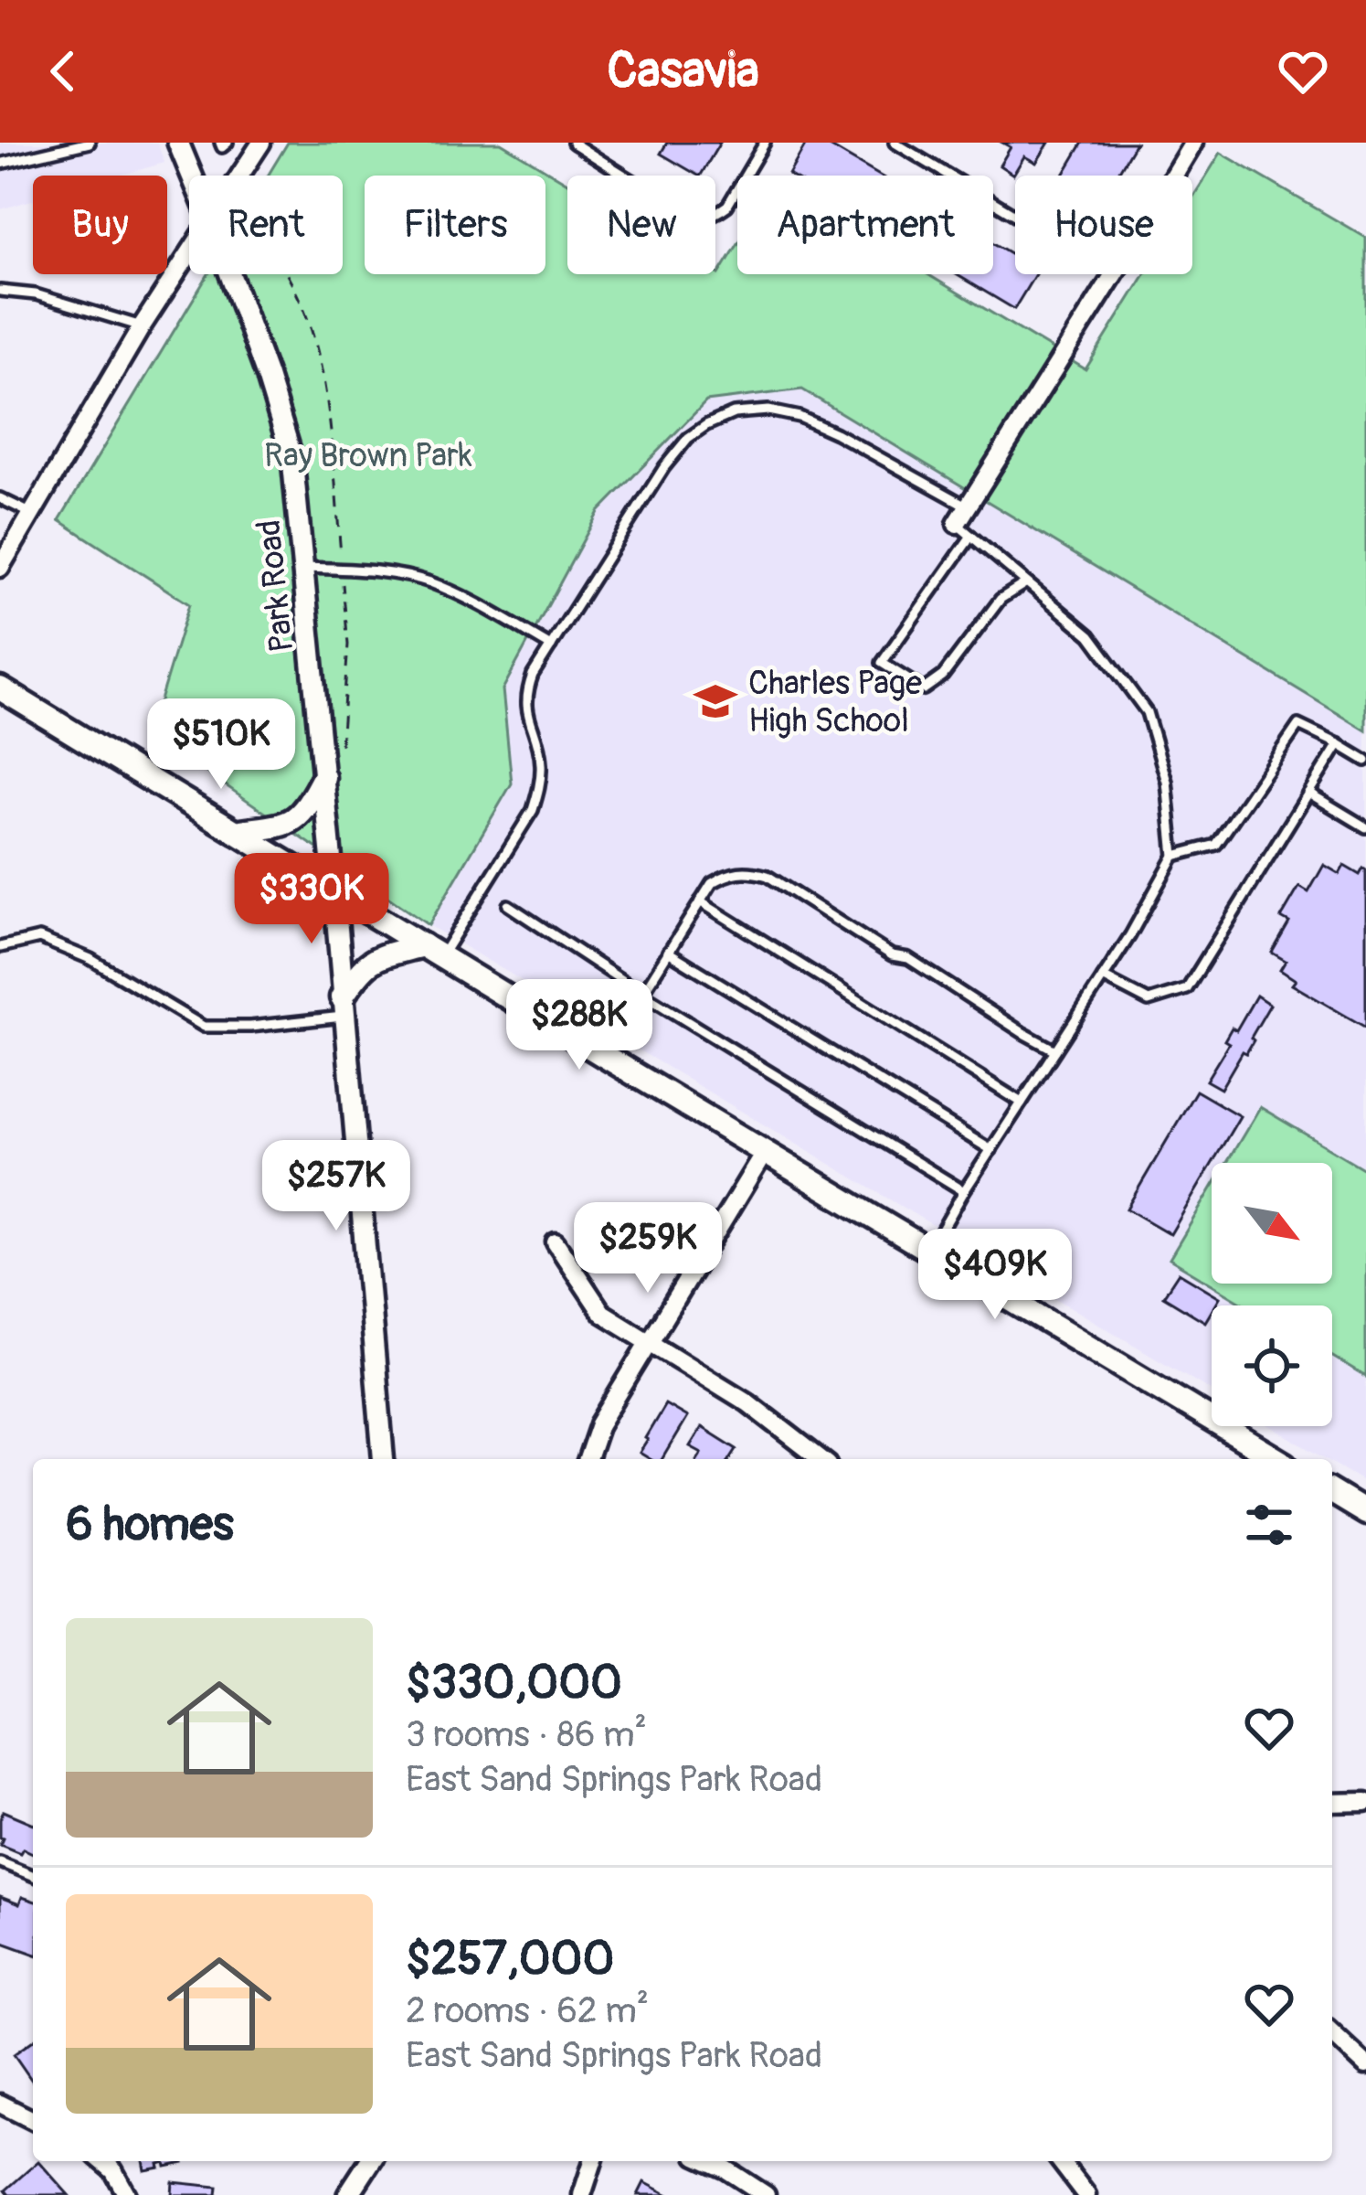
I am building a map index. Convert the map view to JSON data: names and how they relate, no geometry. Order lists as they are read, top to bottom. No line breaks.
{"streets":{"street":["Park Road"]},"parks":["Ray Brown Park"],"places":{"school or university":["Charles Page High School"]},"north":"bottom right","page":{"header":"Casavia","chip":["Buy","Rent","Filters","New","Apartment","House"],"price":["$510K","$330K","$288K","$257K","$259K","$409K"],"heading":"6 homes","list":[{"name":"$330,000","note":"3 rooms · 86 m² · East Sand Springs Park Road"},{"name":"$257,000","note":"2 rooms · 62 m² · East Sand Springs Park Road"}]}}
